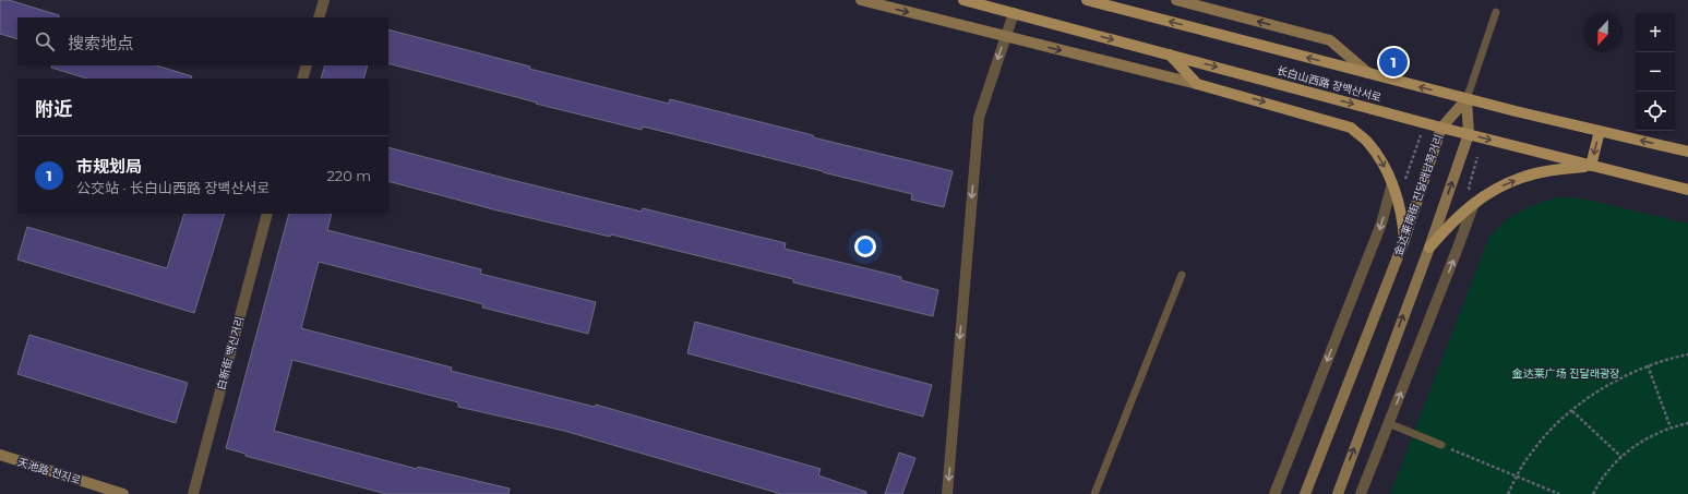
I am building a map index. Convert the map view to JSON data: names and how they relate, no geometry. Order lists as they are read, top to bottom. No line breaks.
{"streets":{"main road":["长白山西路 장백산서로","金达莱南街 진달래남쪽거리","天池路 천지로"],"street":["白新街 백신거리"]},"crossings":[["长白山西路 장백산서로","金达莱南街 진달래남쪽거리"]],"parks":["金达莱广场 진달래광장"],"north":"bottom","page":{"map_buttons":["+","−"],"search":"搜索地点","pins":"1","heading":"附近","list":[{"mark":"1","name":"市规划局","note":"公交站 · 长白山西路 장백산서로","value":"220 m"}]}}
